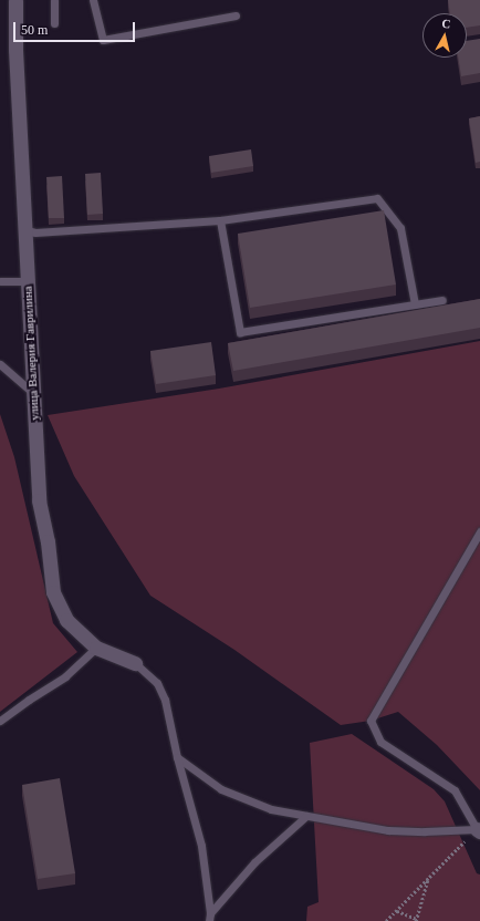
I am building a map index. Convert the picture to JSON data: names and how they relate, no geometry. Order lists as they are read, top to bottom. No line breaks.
{"streets":{"street":["улица Валерия Гаврилина"]},"scale_bar":"50 m","north":"top"}
